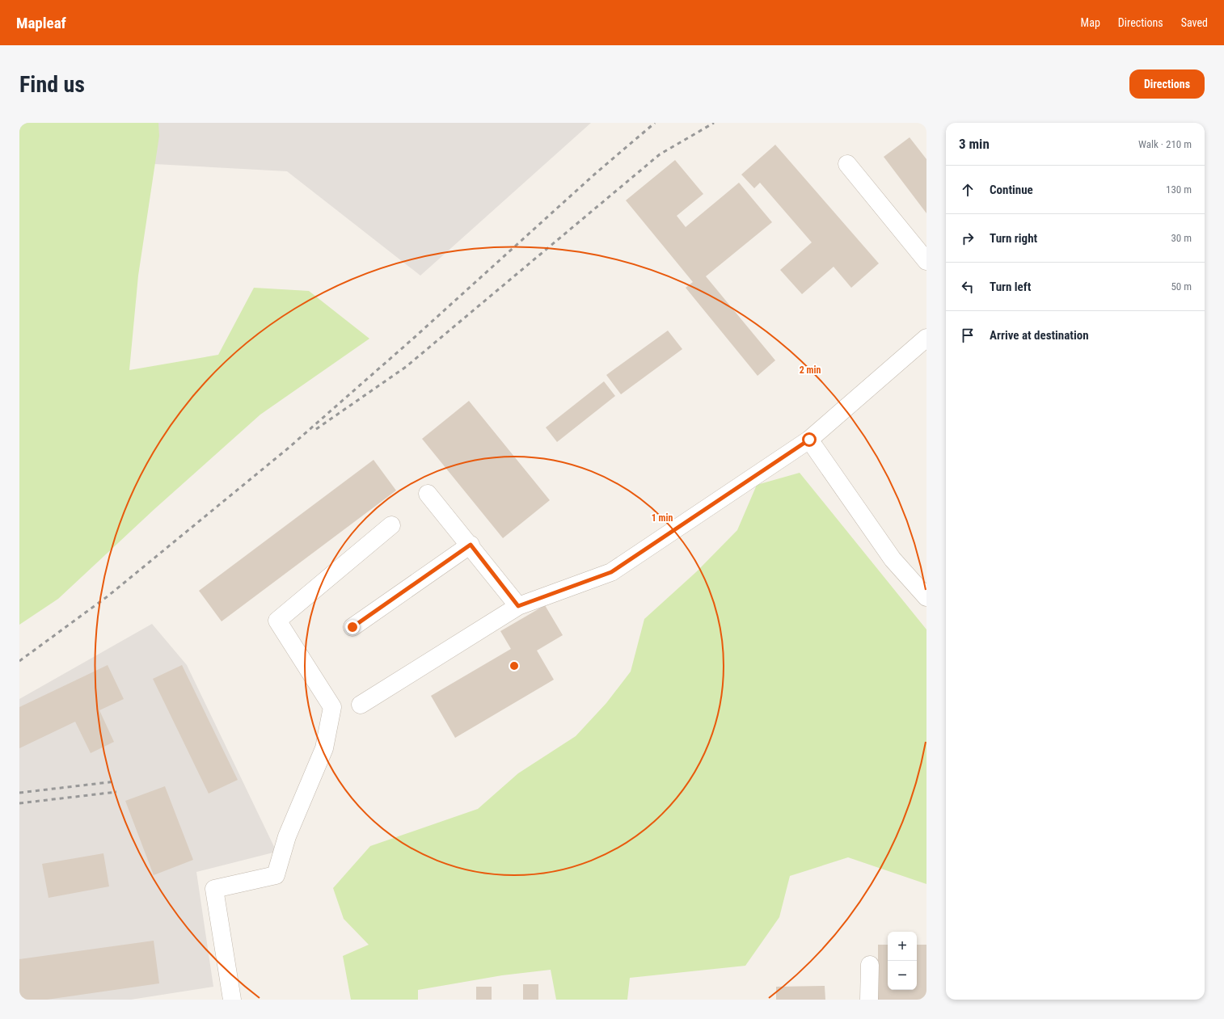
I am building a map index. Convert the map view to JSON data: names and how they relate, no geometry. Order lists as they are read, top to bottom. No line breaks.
{"page":{"header":"Mapleaf","nav":["Map","Directions","Saved"],"buttons":"Directions","title":"Find us","heading":["3 min","Walk · 210 m"],"list":[["Continue","130 m"],["Turn right","30 m"],["Turn left","50 m"],"Arrive at destination"],"map_buttons":["+","−"]},"rings":["2 min","1 min"]}
